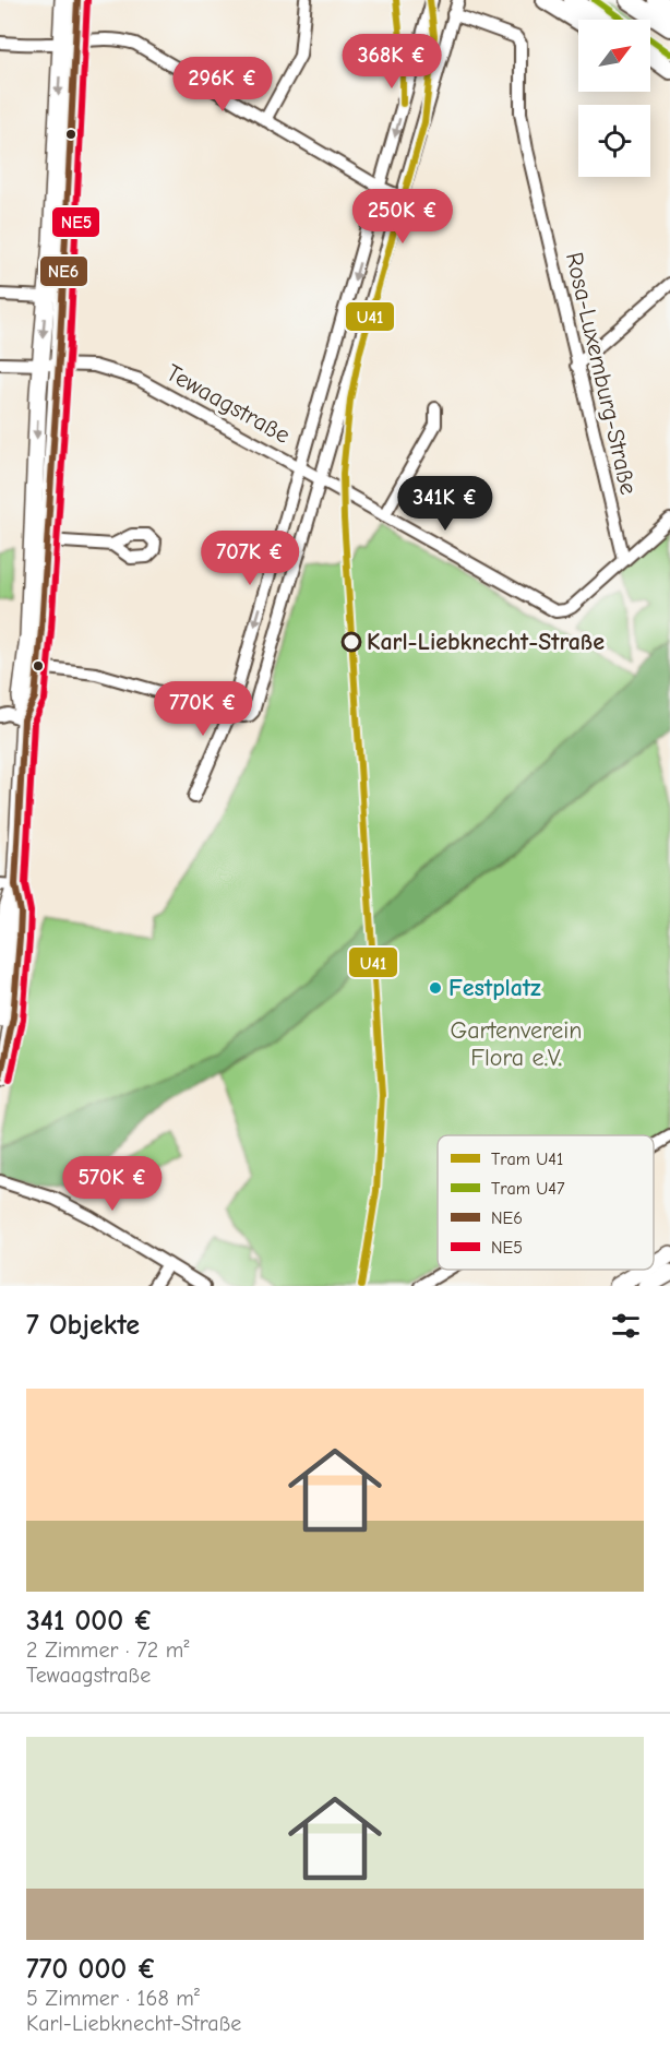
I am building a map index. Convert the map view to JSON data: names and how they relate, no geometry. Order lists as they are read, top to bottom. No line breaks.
{"streets":{"street":["Rosa-Luxemburg-Straße","Tewaagstraße"]},"crossings":[["Rosa-Luxemburg-Straße","Tewaagstraße"]],"parks":["Gartenverein Flora e.V."],"places":["Karl-Liebknecht-Straße","Festplatz"],"lines":["tram line U41","tram line U47","transit line NE6","transit line NE5"],"legend":["Tram U41","Tram U47","NE6","NE5"],"north":"top right","page":{"price":["368K €","296K €","250K €","341K €","707K €","770K €","570K €"],"heading":"7 Objekte","list":[{"name":"341 000 €","note":"2 Zimmer · 72 m² · Tewaagstraße"},{"name":"770 000 €","note":"5 Zimmer · 168 m² · Karl-Liebknecht-Straße"}]}}
